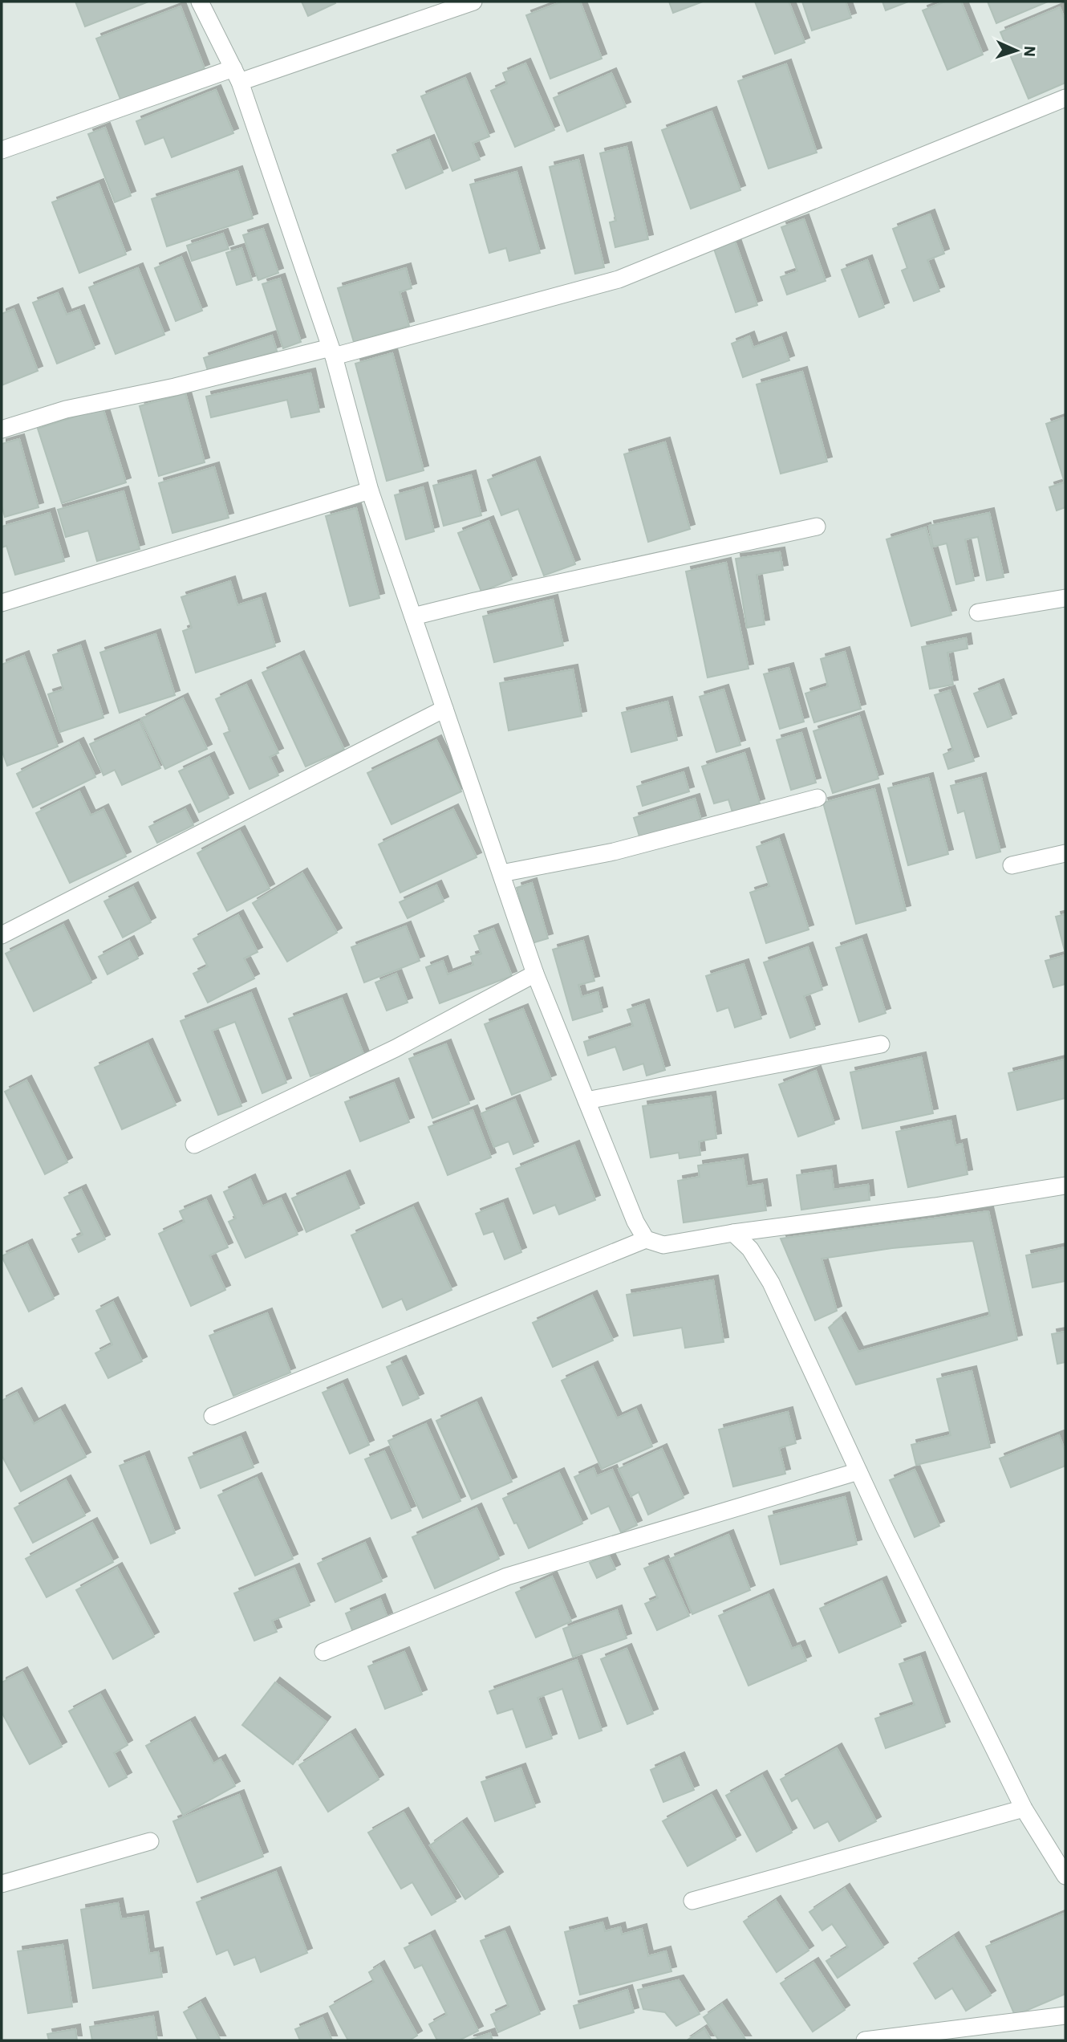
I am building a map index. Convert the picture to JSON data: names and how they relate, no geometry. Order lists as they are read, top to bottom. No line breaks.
{"north":"right"}
